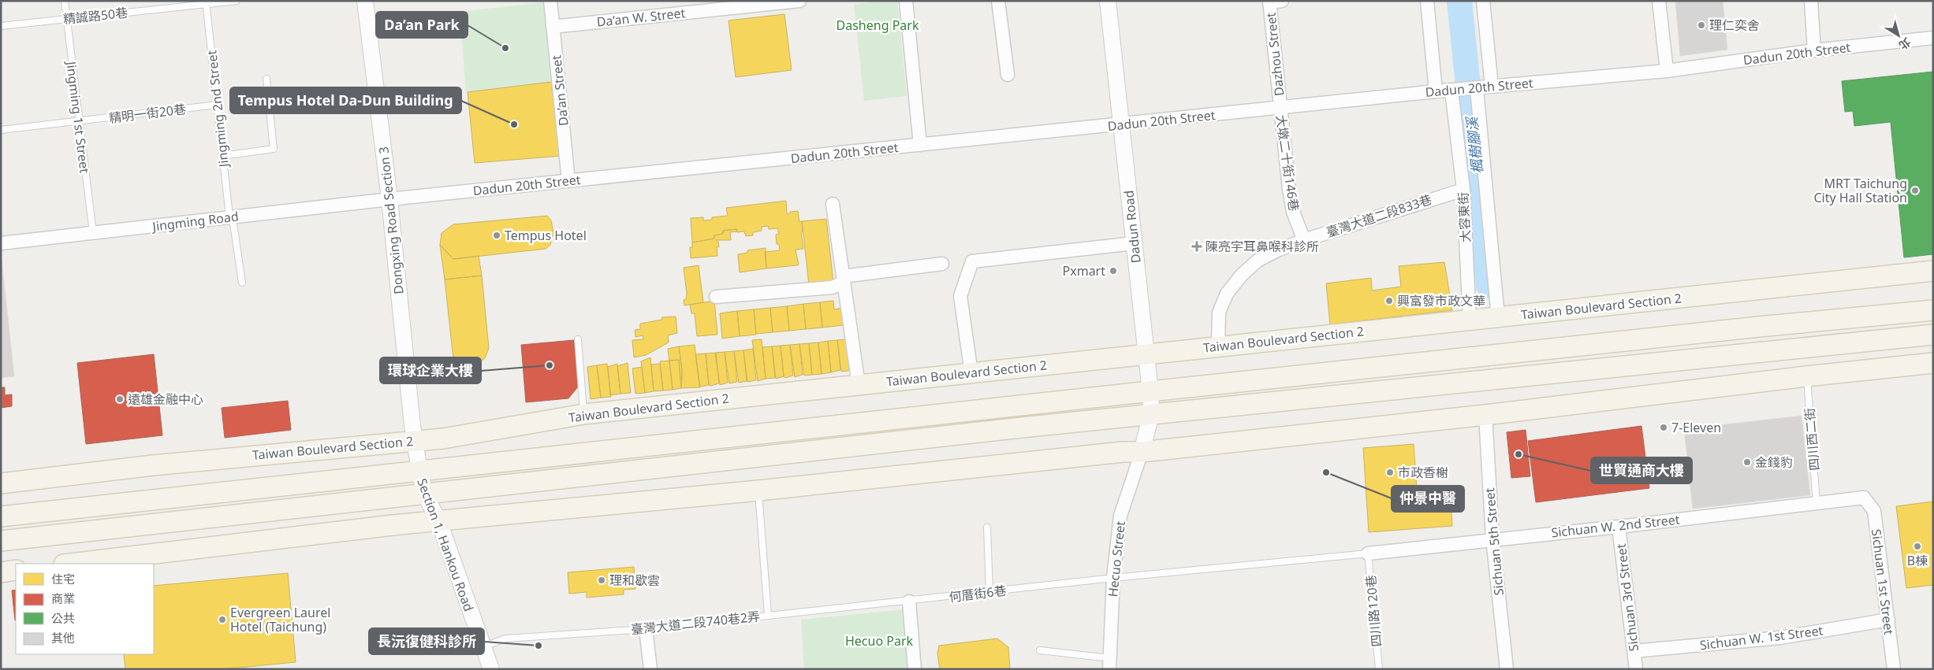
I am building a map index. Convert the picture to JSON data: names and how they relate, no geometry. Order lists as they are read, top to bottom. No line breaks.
{"streets":{"main road":["Taiwan Boulevard Section 2"],"street":["Da’an W. Street","Dadun 20th Street","Dazhou Street","Da’an Street","大墩二十街146巷","臺灣大道二段833巷","大容東街","Dongxing Road Section 3","Jingming Road","Dadun Road","Sichuan W. 2nd Street","Sichuan 5th Street","Section 1, Hankou Road","Hecuo Street","Sichuan 1st Street","Sichuan 3rd Street","Sichuan W. 1st Street"],"lane":["精誠路50巷","Jingming 2nd Street","精明一街20巷","Jingming 1st Street","四川西二街","何厝街6巷","四川路120巷","臺灣大道二段740巷2弄"]},"crossings":[["精誠路50巷","Jingming 2nd Street"],["精誠路50巷","Jingming 1st Street"],["Da’an W. Street","Da’an Street"],["Dadun 20th Street","Dazhou Street"],["Dadun 20th Street","Da’an Street"],["Dadun 20th Street","大墩二十街146巷"],["Dadun 20th Street","大容東街"],["Dadun 20th Street","Dongxing Road Section 3"],["Dadun 20th Street","Jingming Road"],["Dadun 20th Street","Dadun Road"],["Dazhou Street","大墩二十街146巷"],["Jingming 2nd Street","精明一街20巷"],["Jingming 2nd Street","Jingming Road"],["精明一街20巷","Jingming 1st Street"],["Jingming 1st Street","Jingming Road"],["大墩二十街146巷","臺灣大道二段833巷"],["臺灣大道二段833巷","大容東街"],["臺灣大道二段833巷","Taiwan Boulevard Section 2"],["大容東街","Taiwan Boulevard Section 2"],["Dongxing Road Section 3","Jingming Road"],["Dongxing Road Section 3","Taiwan Boulevard Section 2"],["Dongxing Road Section 3","Section 1, Hankou Road"],["Dadun Road","Taiwan Boulevard Section 2"],["Dadun Road","Hecuo Street"],["Taiwan Boulevard Section 2","Section 1, Hankou Road"],["四川西二街","Sichuan W. 2nd Street"],["Sichuan W. 2nd Street","Sichuan 5th Street"],["Sichuan W. 2nd Street","Sichuan 1st Street"],["Sichuan W. 2nd Street","何厝街6巷"],["Sichuan W. 2nd Street","Sichuan 3rd Street"],["Sichuan W. 2nd Street","四川路120巷"],["Section 1, Hankou Road","臺灣大道二段740巷2弄"],["Hecuo Street","何厝街6巷"],["Sichuan 1st Street","Sichuan W. 1st Street"],["何厝街6巷","四川路120巷"],["何厝街6巷","臺灣大道二段740巷2弄"],["Sichuan 3rd Street","Sichuan W. 1st Street"]],"water":["楓樹腳溪"],"parks":["Dasheng Park","Hecuo Park"],"places":{"other":["理仁奕舍","Da’an Park","Tempus Hotel Da-Dun Building","MRT Taichung City Hall Station","Tempus Hotel","Pxmart","興富發市政文華","環球企業大樓","遠雄金融中心","7-Eleven","世貿通商大樓","金錢豹","仲景中醫","市政香榭","B棟","理和歇雲","Evergreen Laurel Hotel (Taichung)","長沅復健科診所"],"health":["陳亮宇耳鼻喉科診所"]},"legend":["住宅","商業","公共","其他"],"north":"bottom right"}
